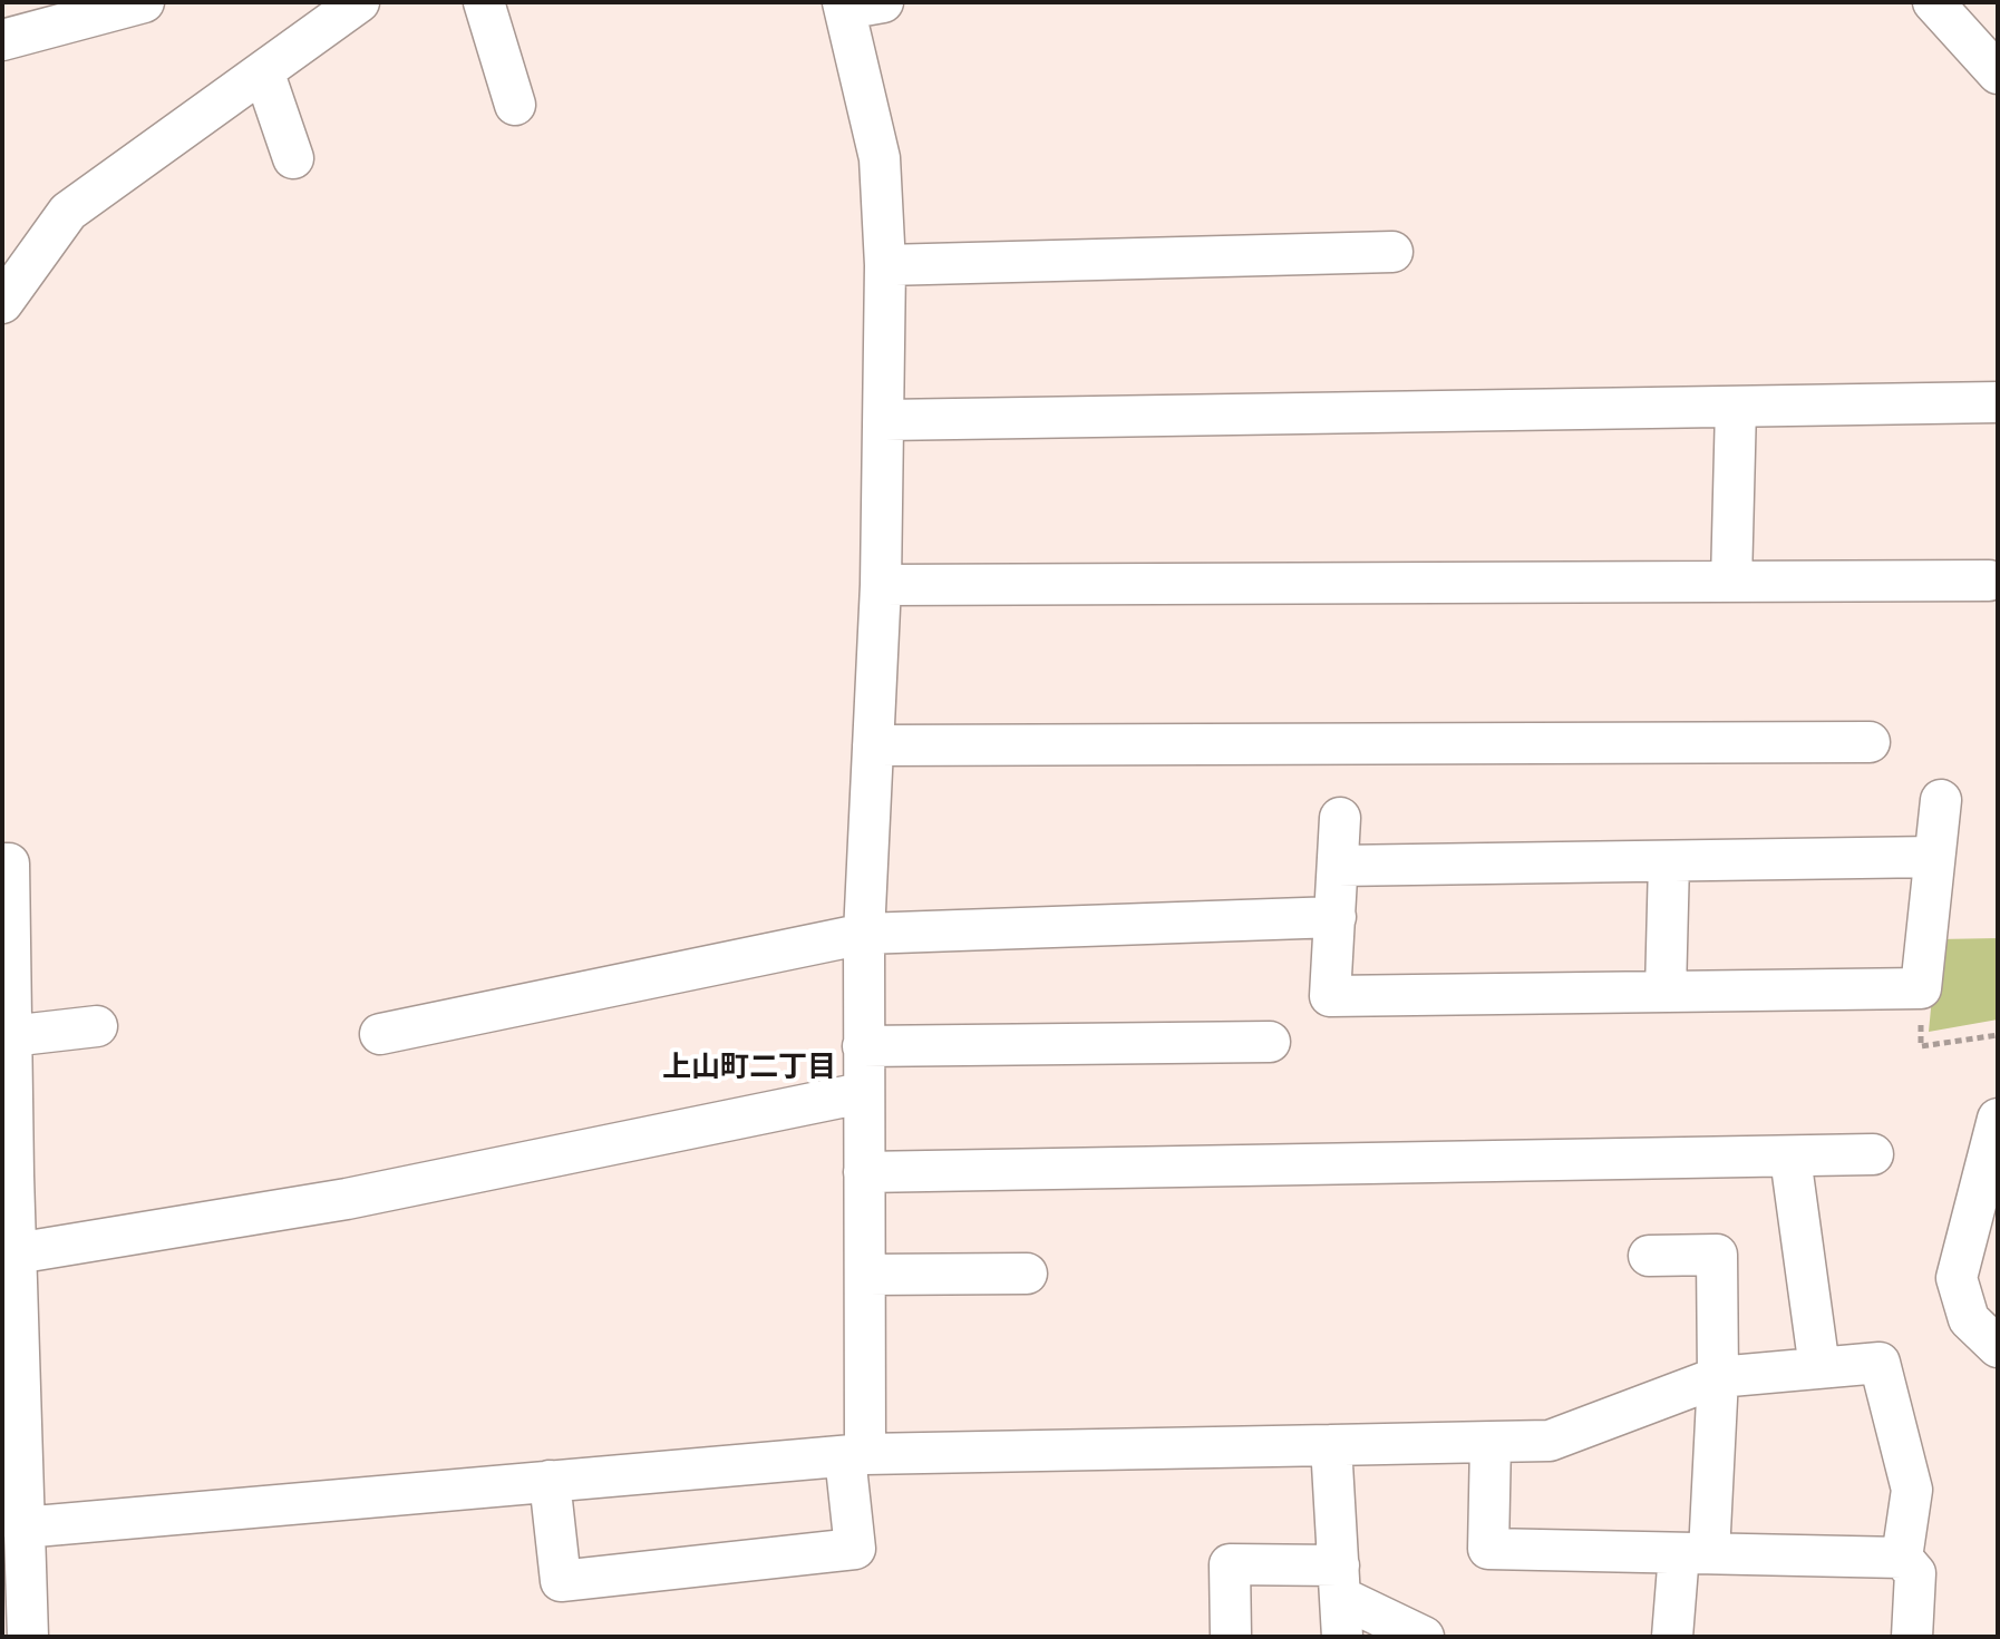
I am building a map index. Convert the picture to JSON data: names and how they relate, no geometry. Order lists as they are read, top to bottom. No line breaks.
{"districts":["上山町二丁目"]}
